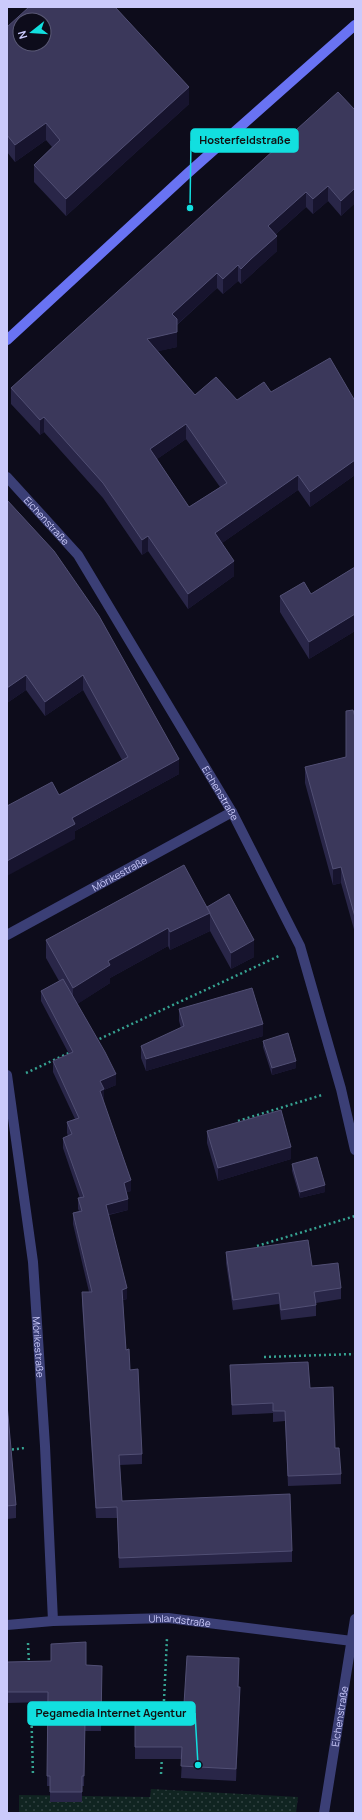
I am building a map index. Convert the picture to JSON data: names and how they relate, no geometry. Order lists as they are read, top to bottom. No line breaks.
{"streets":{"street":["Eichenstraße","Mörikestraße","Uhlandstraße"]},"crossings":[["Eichenstraße","Mörikestraße"],["Eichenstraße","Uhlandstraße"],["Mörikestraße","Uhlandstraße"]],"places":["Hosterfeldstraße","Pegamedia Internet Agentur"],"north":"left"}
